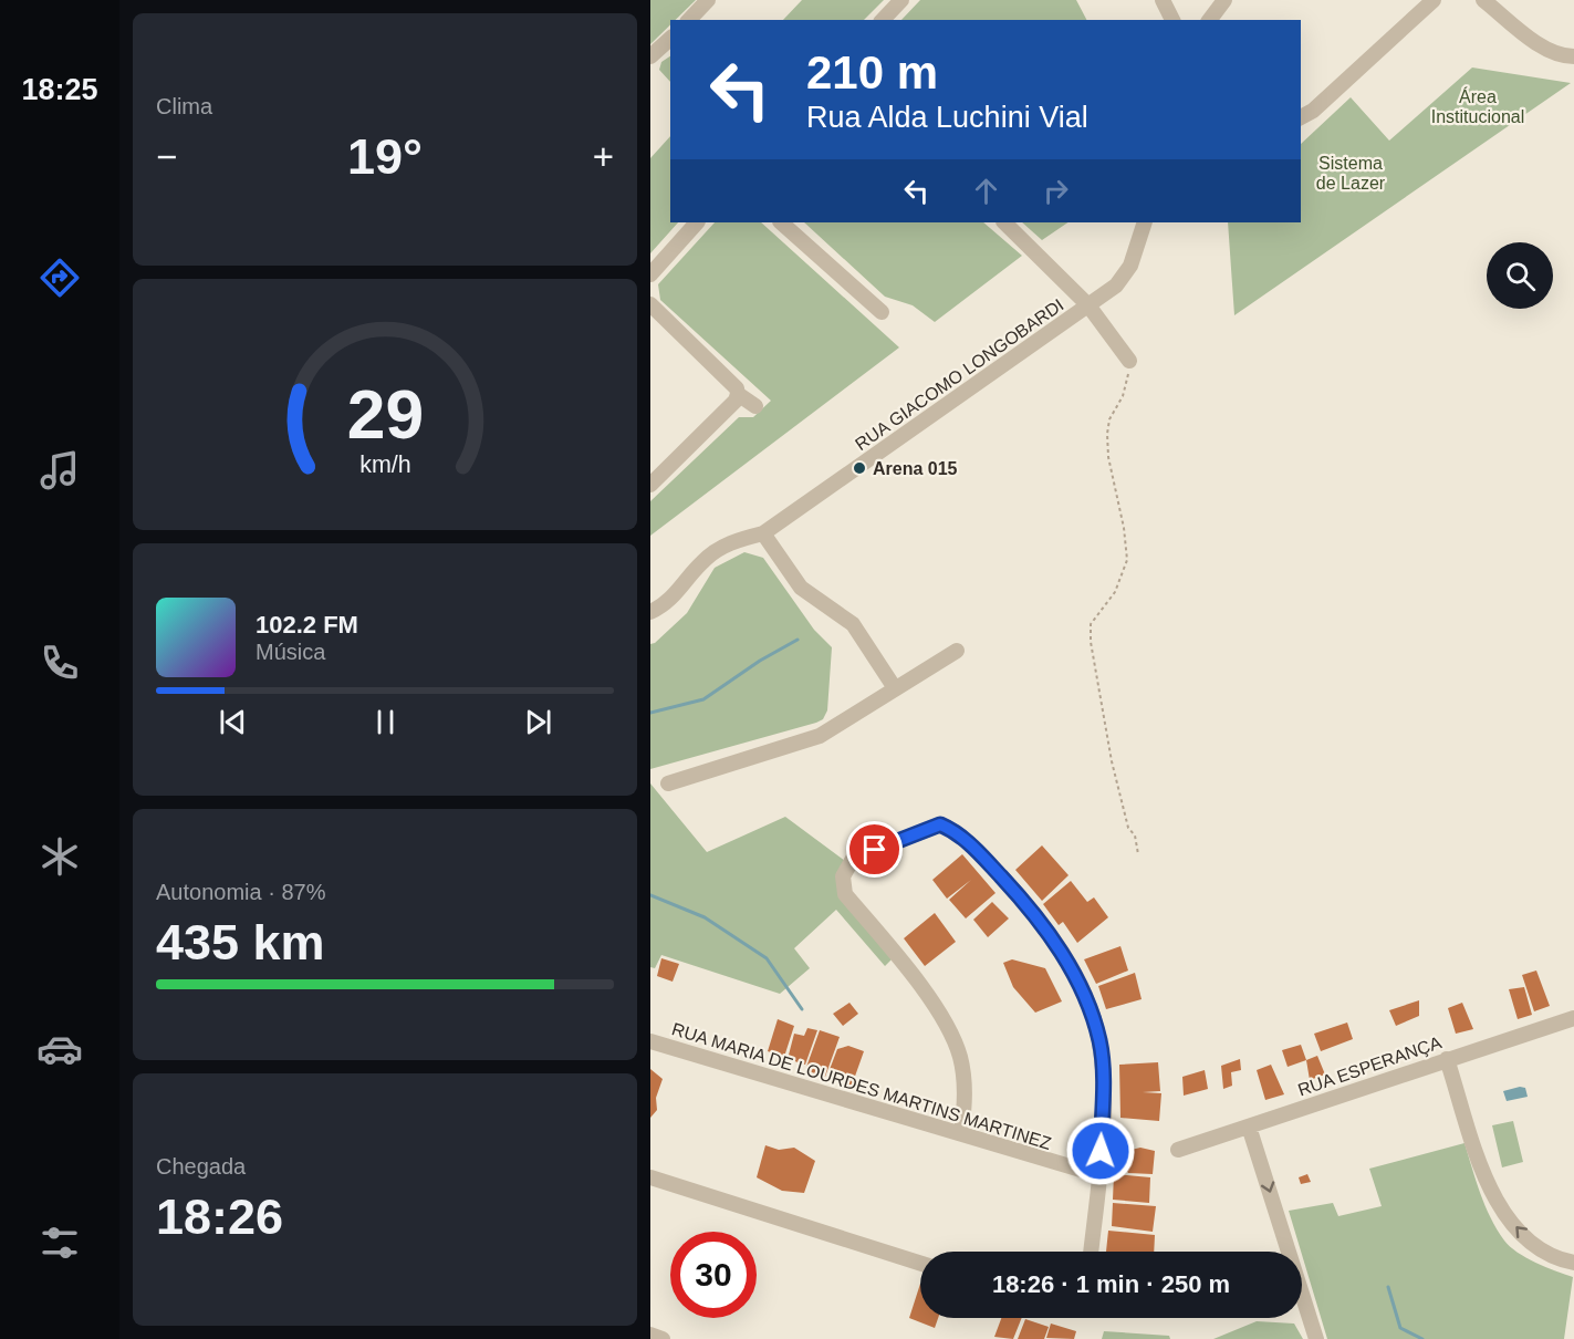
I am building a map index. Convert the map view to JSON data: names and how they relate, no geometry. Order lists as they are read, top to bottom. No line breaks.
{"streets":{"street":["RUA GIACOMO LONGOBARDI","RUA ESPERANÇA","RUA MARIA DE LOURDES MARTINS MARTINEZ"]},"parks":["Área Institucional","Sistema de Lazer"],"places":["Arena 015"],"page":{"tabs":"18:25","tile":["Clima",["Autonomia · 87%","435 km"],["Chegada","18:26"]],"turn":["210 m","Rua Alda Luchini Vial"],"heat":["−","19°","+"],"song":["102.2 FM","Música"],"limit":"30","trip":"18:26 · 1 min · 250 m","gauge":["29","km/h"]}}
